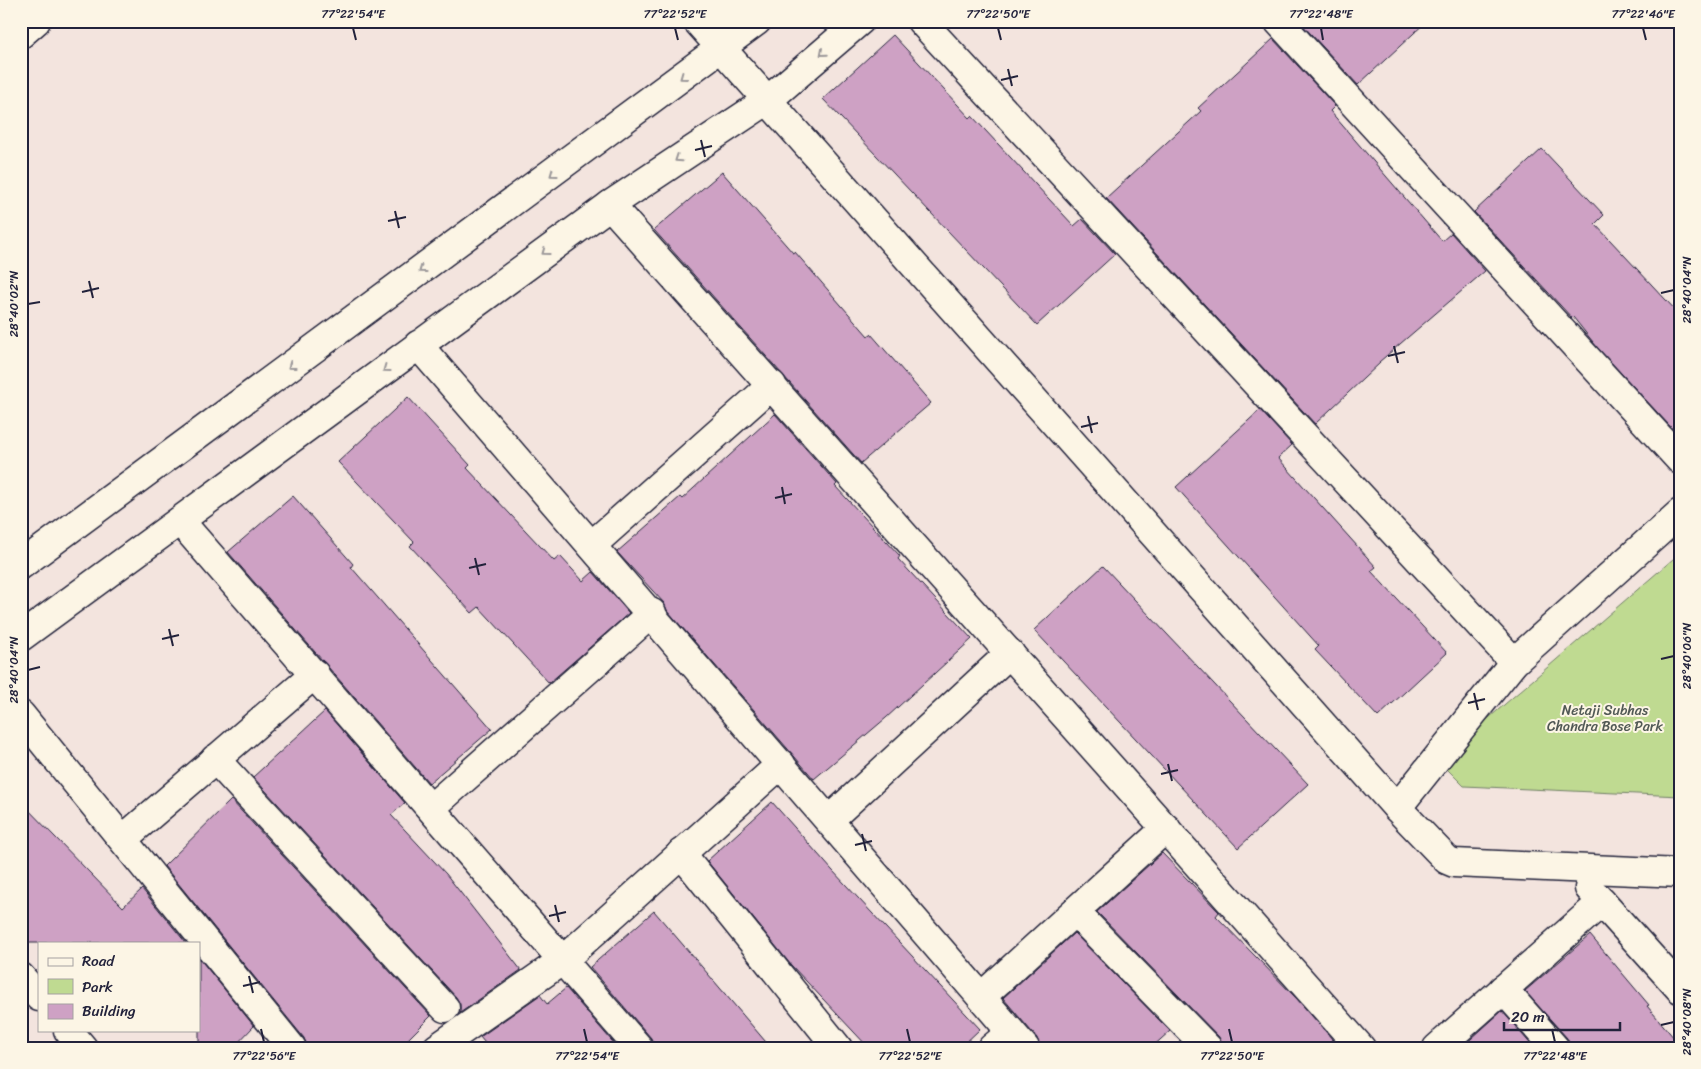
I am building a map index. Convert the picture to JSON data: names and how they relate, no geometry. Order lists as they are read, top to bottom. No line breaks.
{"parks":["Netaji Subhas Chandra Bose Park"],"legend":["Road","Park","Building"],"scale_bar":"20 m","coordinates":["77°22'54\"E","77°22'52\"E","77°22'50\"E","77°22'48\"E","77°22'46\"E","28°40'04\"N","28°40'02\"N","28°40'06\"N","28°40'08\"N","77°22'56\"E"]}
